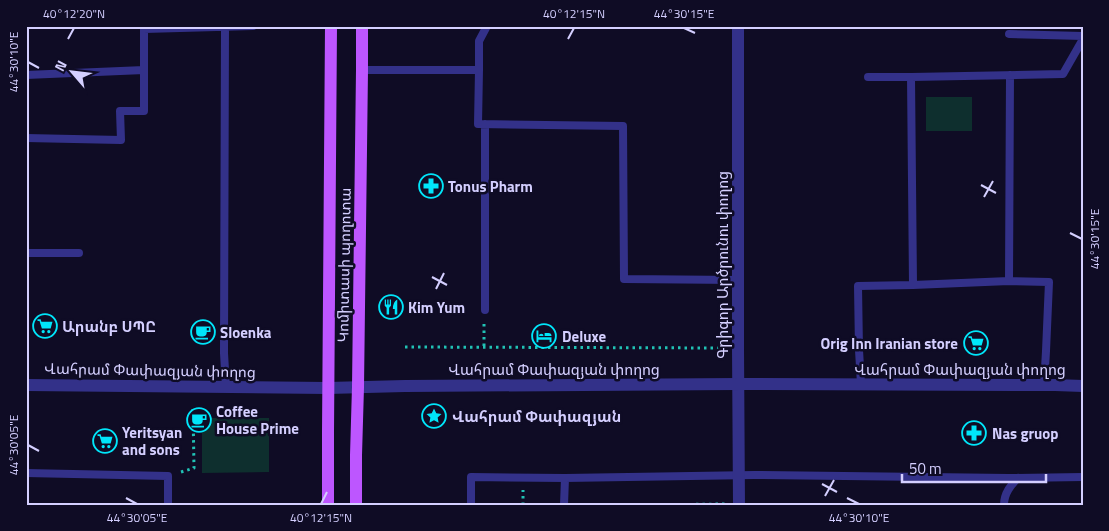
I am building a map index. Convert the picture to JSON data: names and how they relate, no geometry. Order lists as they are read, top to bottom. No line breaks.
{"streets":{"main road":["Կոմիտասի պողոտա"],"street":["Գրիգոր Արծրունու փողոց","Վահրամ Փափազյան փողոց"]},"crossings":[["Կոմիտասի պողոտա","Վահրամ Փափազյան փողոց"],["Գրիգոր Արծրունու փողոց","Վահրամ Փափազյան փողոց"]],"places":{"pharmacy":["Tonus Pharm","Nas gruop"],"restaurant":["Kim Yum"],"supermarket":["Արանբ ՍՊԸ","Orig Inn Iranian store","Yeritsyan and sons"],"cafe":["Sloenka","Coffee House Prime"],"hotel":["Deluxe"],"place":["Վահրամ Փափազյան"]},"scale_bar":"50 m","north":"top left","coordinates":["40°12'20\"N","40°12'15\"N","44°30'15\"E","44°30'10\"E","44°30'05\"E"]}
